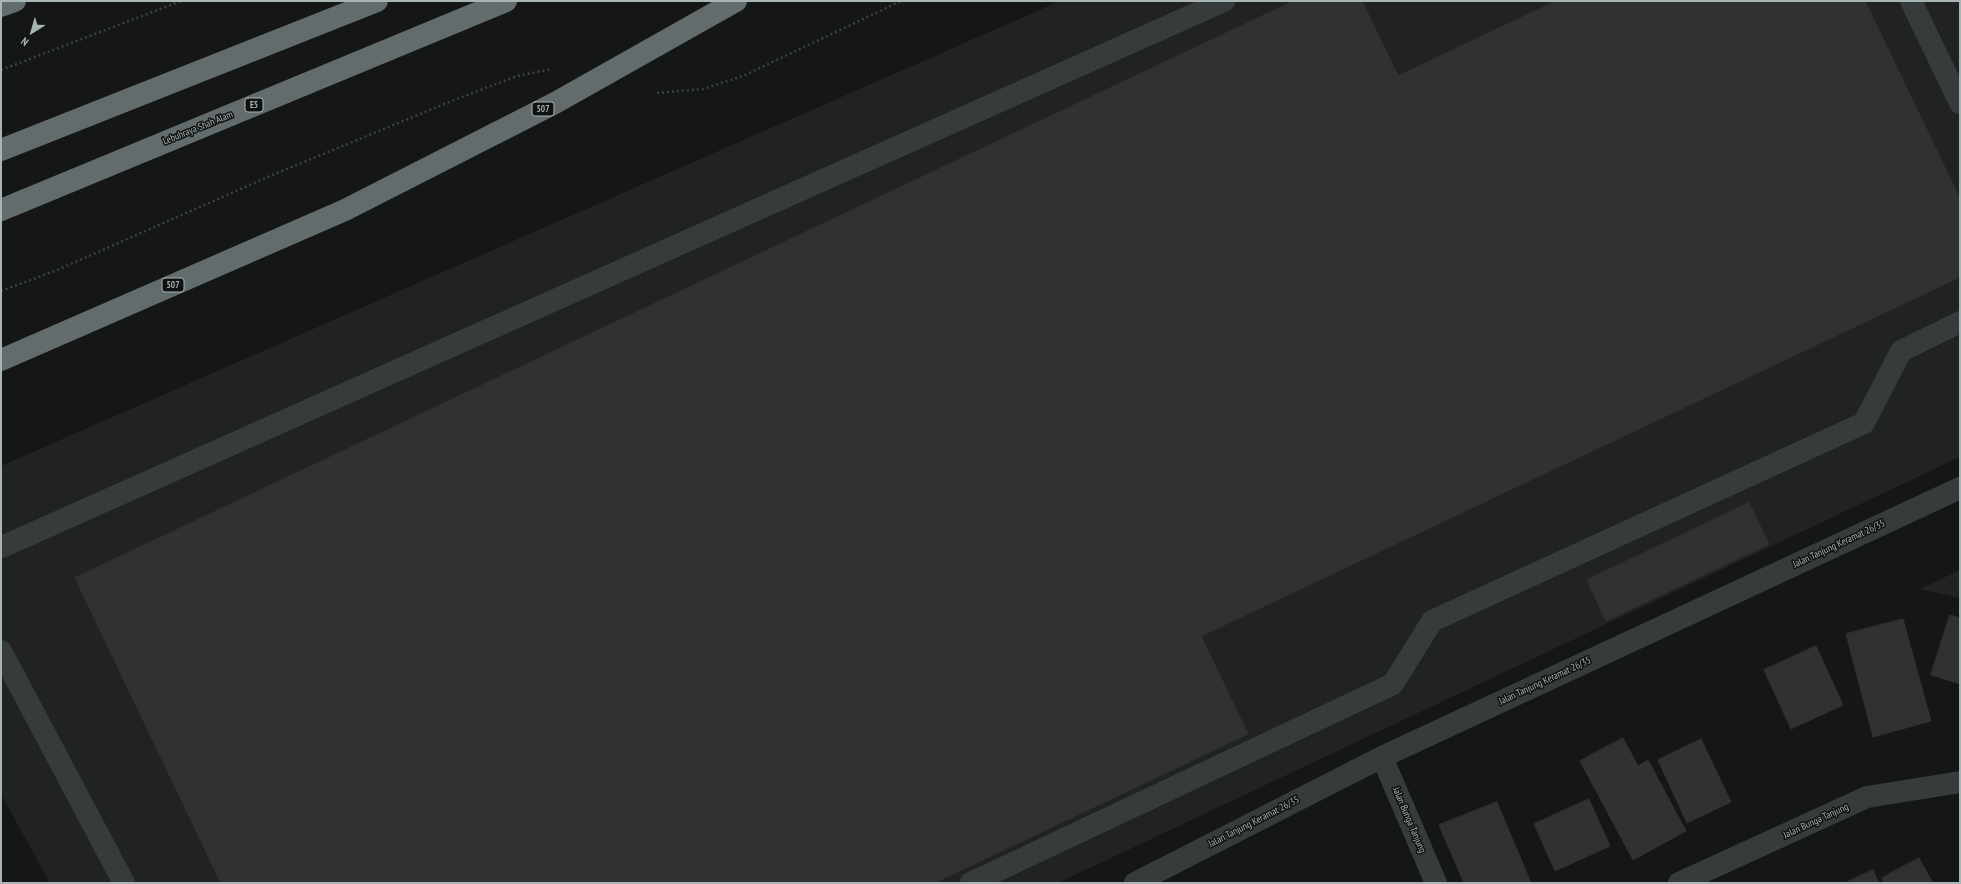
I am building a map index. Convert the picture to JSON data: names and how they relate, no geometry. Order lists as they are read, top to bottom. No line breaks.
{"streets":{"highway":["E5","507","Lebuhraya Shah Alam"],"street":["Jalan Tanjung Keramat 26/35","Jalan Bunga Tanjung"]},"crossings":[["Jalan Tanjung Keramat 26/35","Jalan Bunga Tanjung"]],"north":"bottom left"}
